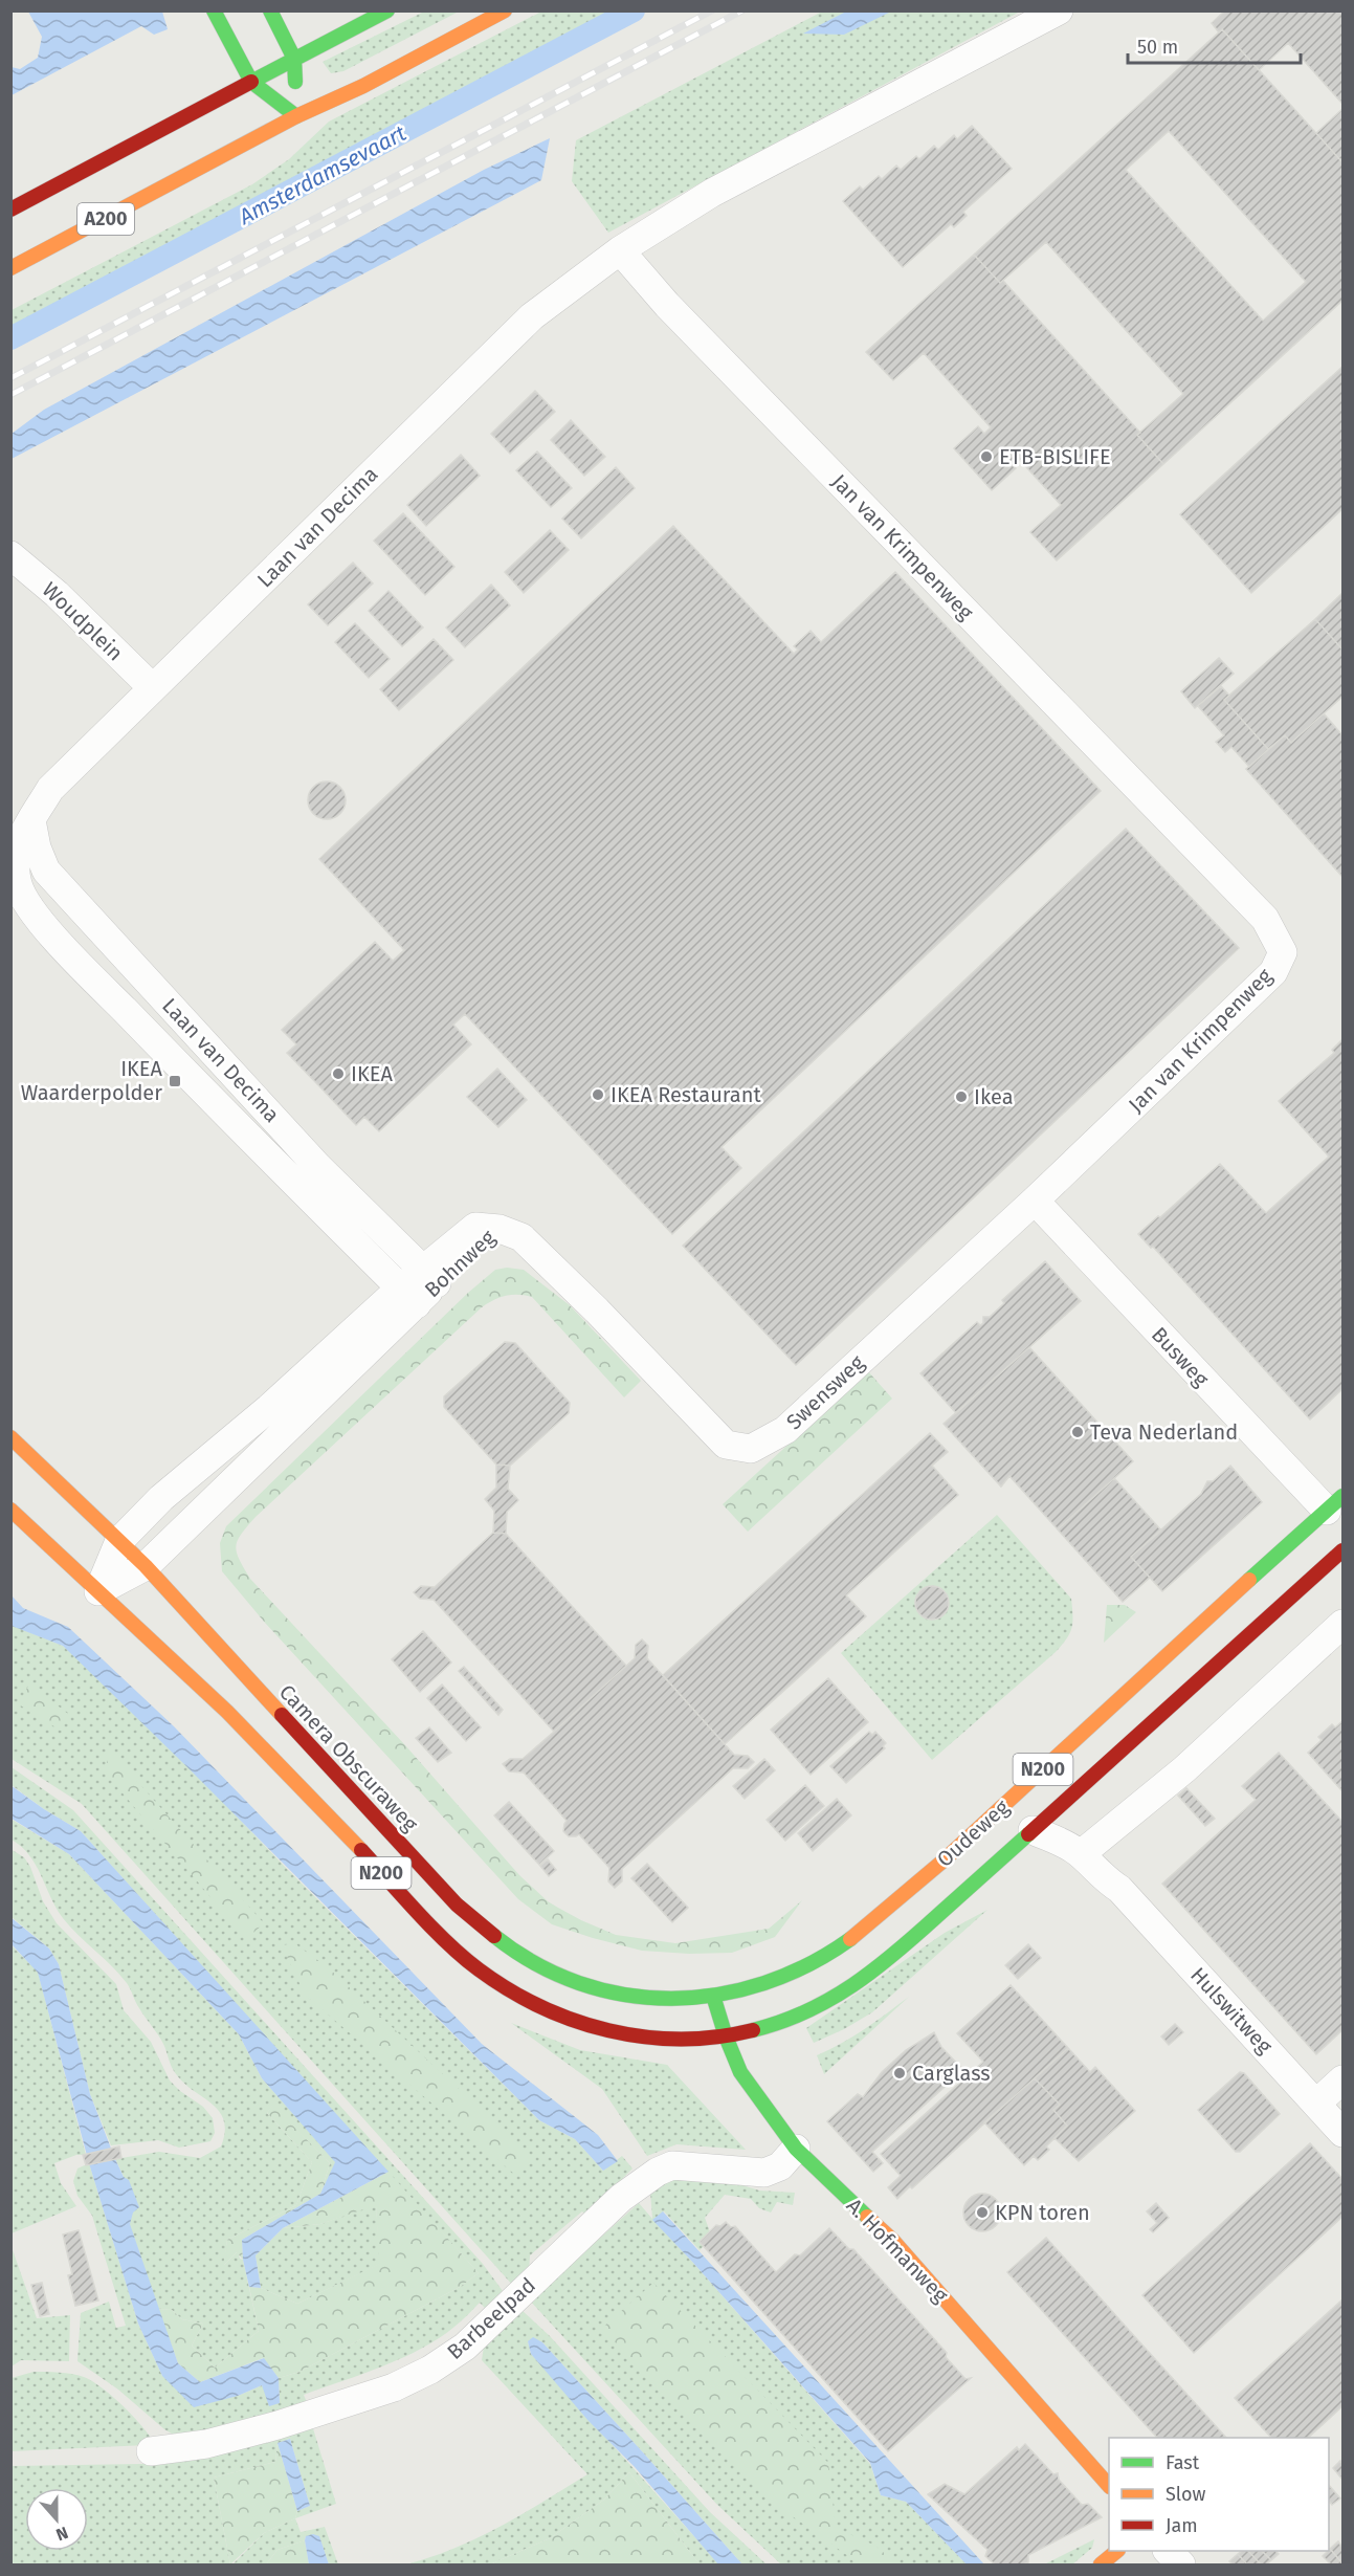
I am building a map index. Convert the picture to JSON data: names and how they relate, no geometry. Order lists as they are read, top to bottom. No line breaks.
{"streets":{"main road":["A200","Camera Obscuraweg","N200","Oudeweg","A. Hofmanweg"],"street":["Laan van Decima","Jan van Krimpenweg","Woudplein","Bohnweg","Busweg","Swensweg","Hulswitweg","Barbeelpad"]},"crossings":[["Laan van Decima","Jan van Krimpenweg"],["Laan van Decima","Woudplein"],["Laan van Decima","Bohnweg"],["Jan van Krimpenweg","Busweg"],["Jan van Krimpenweg","Swensweg"],["Bohnweg","Swensweg"],["Bohnweg","Camera Obscuraweg"],["Bohnweg","N200"],["Busweg","Swensweg"],["Busweg","Oudeweg"],["Camera Obscuraweg","Oudeweg"],["Camera Obscuraweg","A. Hofmanweg"],["N200","Oudeweg"],["N200","A. Hofmanweg"],["Oudeweg","Hulswitweg"],["Oudeweg","A. Hofmanweg"],["A. Hofmanweg","Barbeelpad"]],"water":["Amsterdamsevaart"],"places":{"other":["ETB-BISLIFE","IKEA","IKEA Restaurant","Ikea","Teva Nederland","Carglass","KPN toren"],"transit":["IKEA Waarderpolder"]},"legend":["Fast","Slow","Jam"],"scale_bar":"50 m","north":"bottom"}
